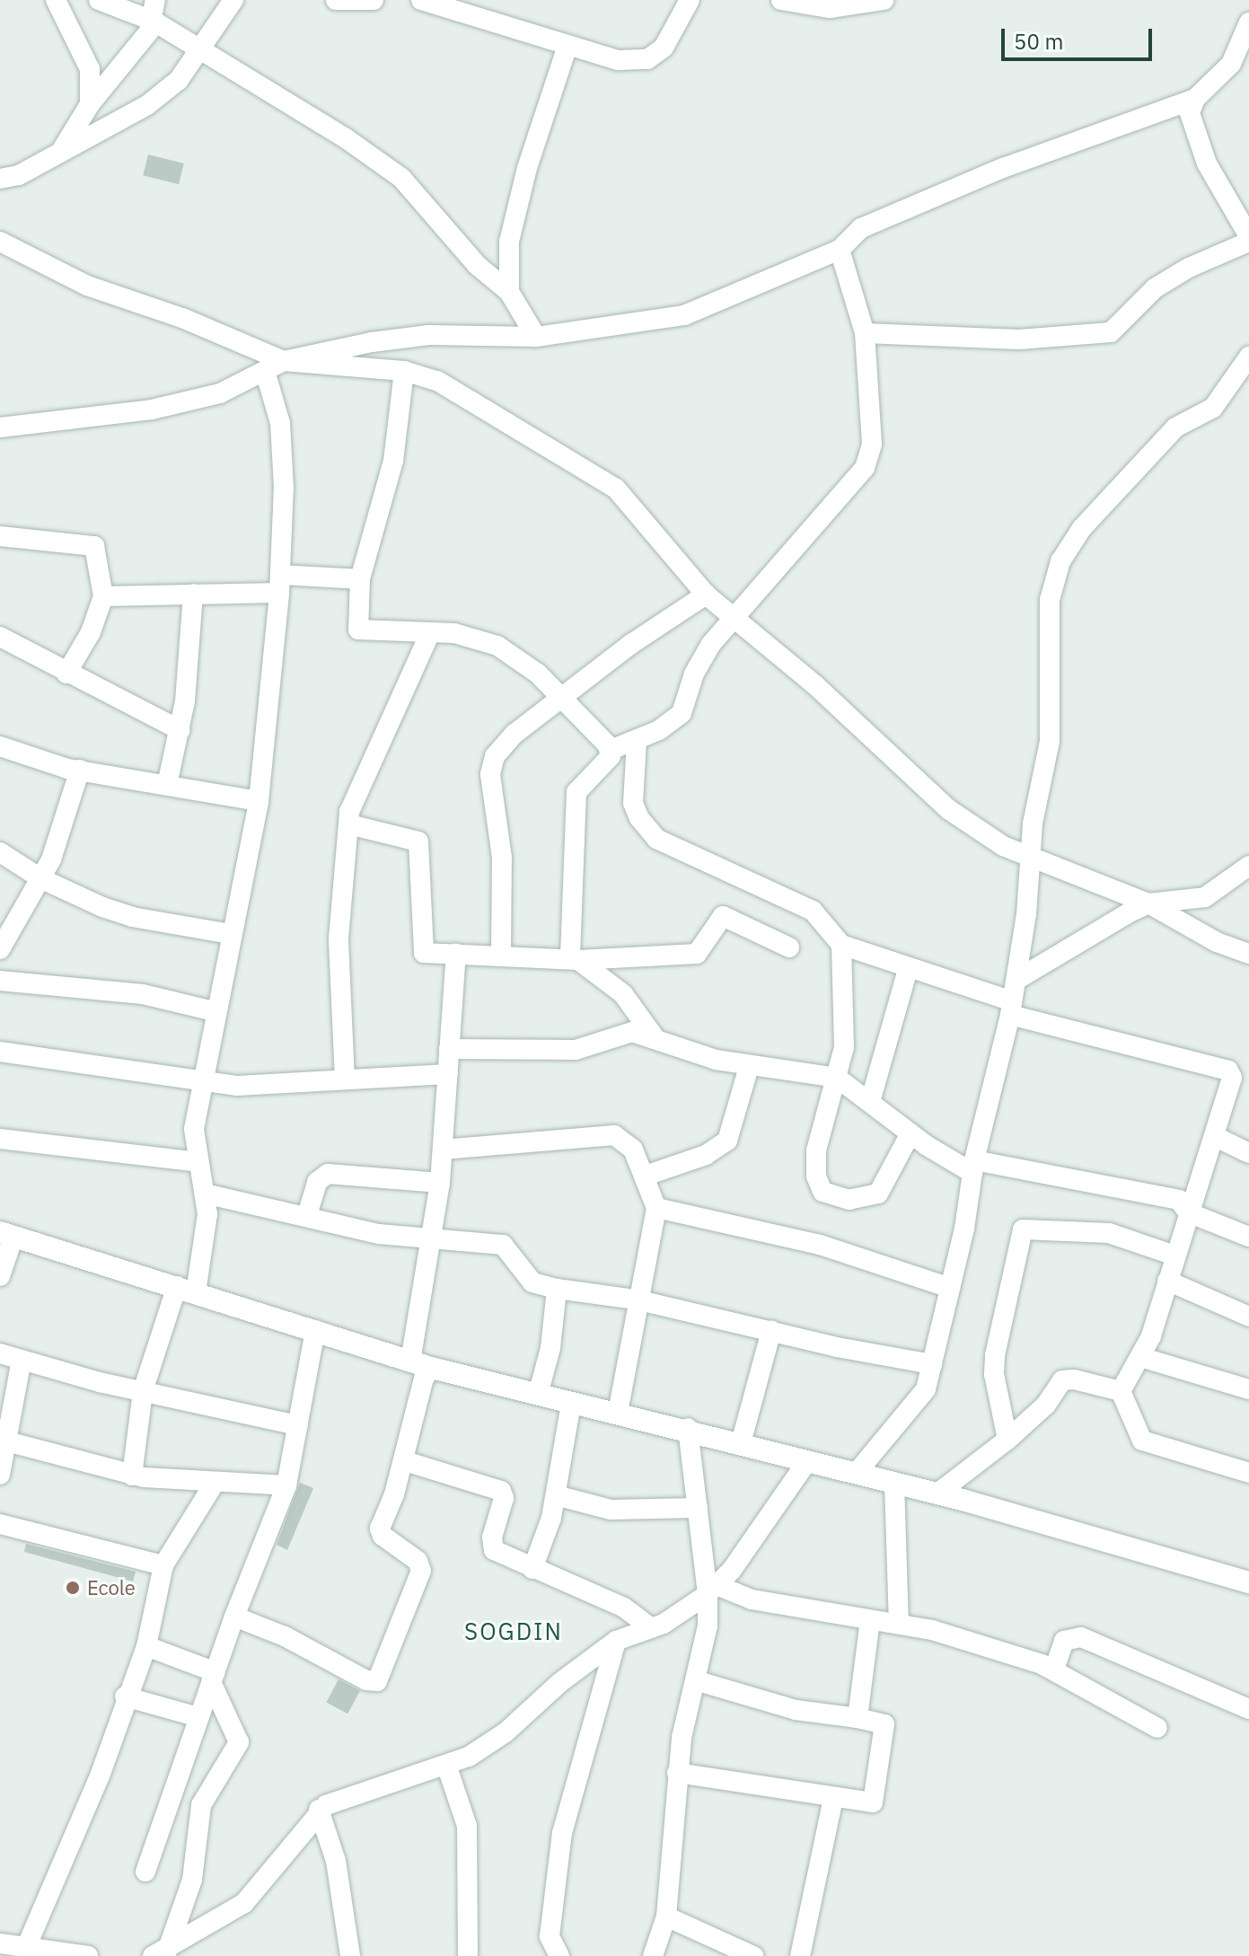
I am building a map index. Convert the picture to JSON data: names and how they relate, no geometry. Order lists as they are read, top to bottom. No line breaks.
{"districts":["SOGDIN"],"places":["Ecole"],"scale_bar":"50 m"}
